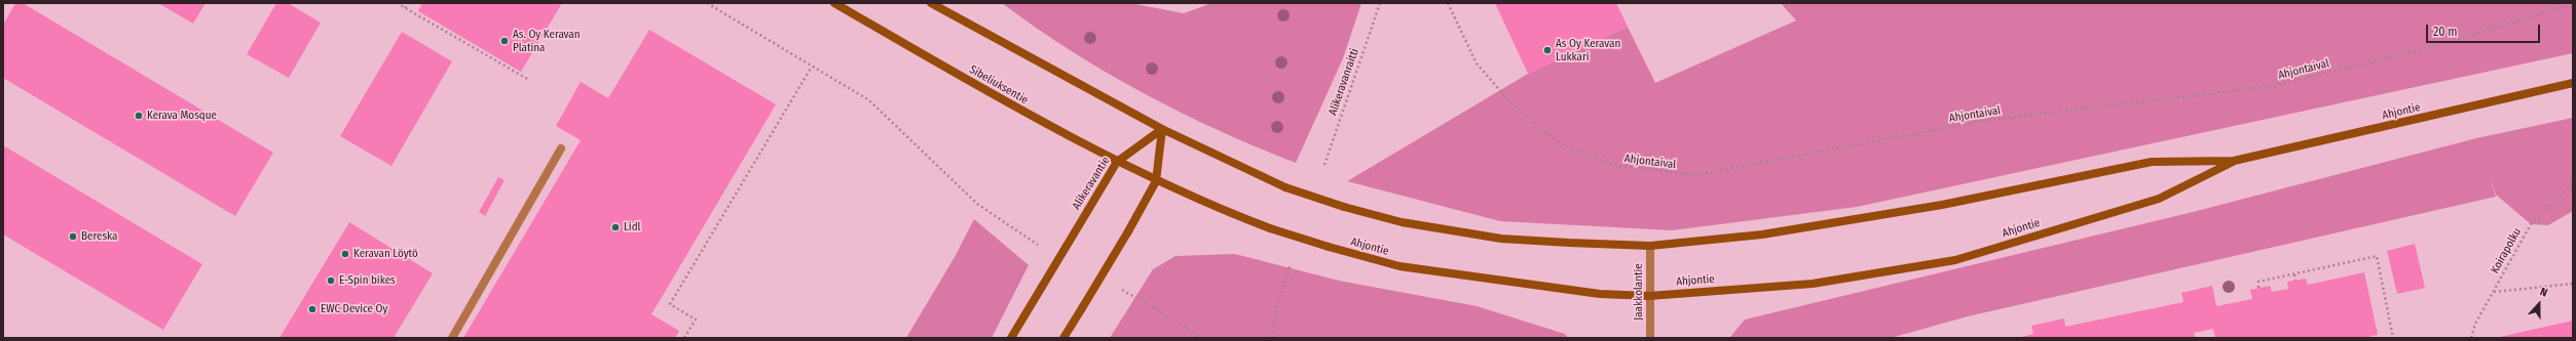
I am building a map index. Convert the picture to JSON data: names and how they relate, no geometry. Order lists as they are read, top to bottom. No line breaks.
{"streets":{"main road":["Sibeliuksentie","Ahjontie","Alikeravantie"],"street":["Jaakkolantie"],"path":["Ahjontaival","Alikeravanraitti","Koirapolku"]},"crossings":[["Sibeliuksentie","Ahjontie"],["Sibeliuksentie","Alikeravantie"],["Ahjontie","Alikeravantie"],["Ahjontie","Jaakkolantie"]],"places":["As. Oy Keravan Platina","As Oy Keravan Lukkari","Kerava Mosque","Lidl","Bereska","Keravan Löytö","E-Spin bikes","EWC Device Oy"],"scale_bar":"20 m","north":"top"}
